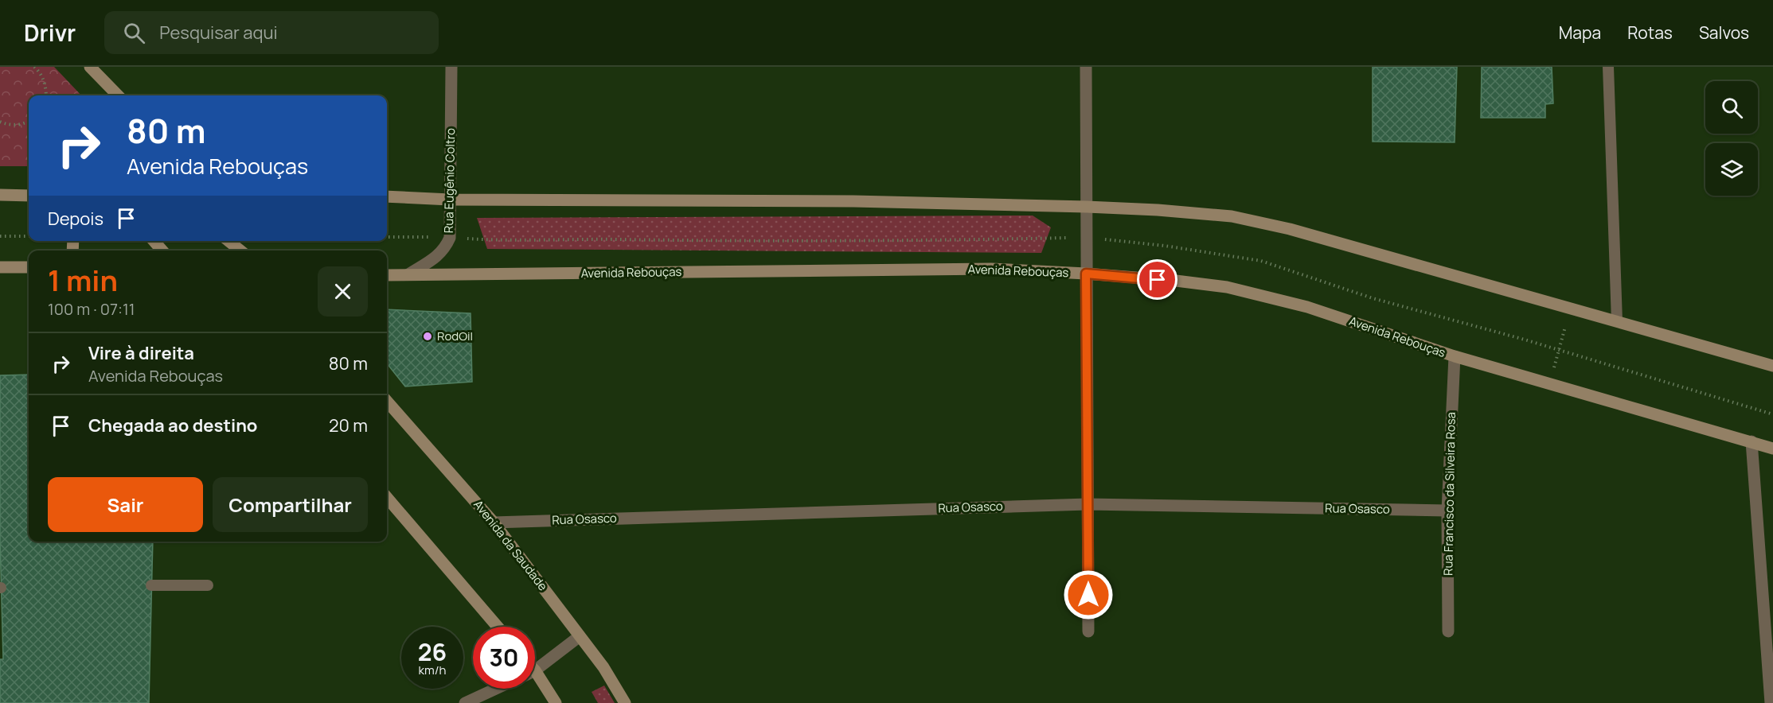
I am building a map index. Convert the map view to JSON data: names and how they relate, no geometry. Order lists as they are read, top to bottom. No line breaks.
{"streets":{"street":["Rua Eugênio Coltro","Avenida Rebouças","Rua Francisco da Silveira Rosa","Rua Osasco","Avenida da Saudade"]},"crossings":[["Rua Eugênio Coltro","Avenida Rebouças"],["Avenida Rebouças","Rua Francisco da Silveira Rosa"],["Rua Francisco da Silveira Rosa","Rua Osasco"],["Rua Osasco","Avenida da Saudade"]],"places":["RodOil"],"page":{"header":"Drivr","search":"Pesquisar aqui","nav":["Mapa","Rotas","Salvos"],"turn":["80 m","Avenida Rebouças"],"then":"Depois","heading":["1 min","100 m · 07:11"],"list":[{"name":"Vire à direita","note":"Avenida Rebouças","value":"80 m"},{"name":"Chegada ao destino","value":"20 m"}],"buttons":["Sair","Compartilhar"],"speed":"26 km/h","limit":"30"}}
